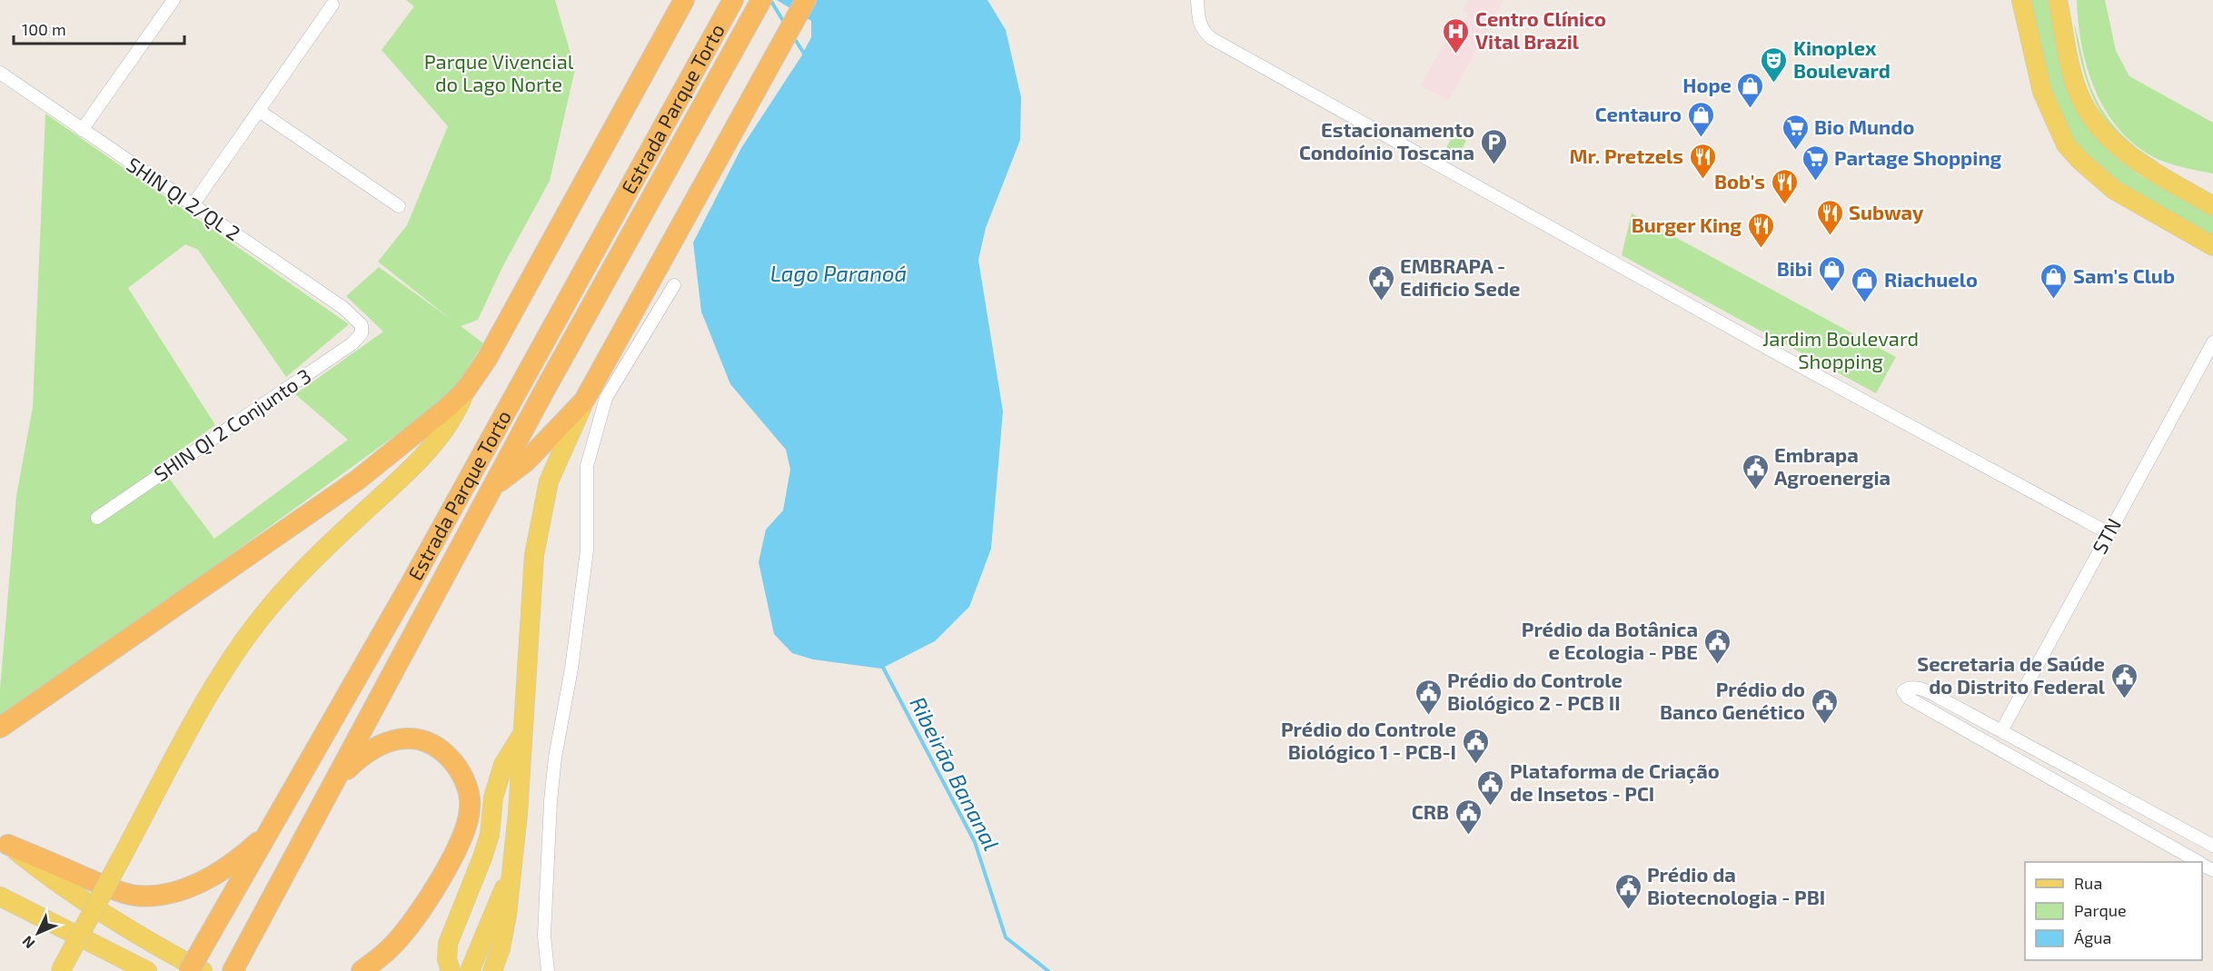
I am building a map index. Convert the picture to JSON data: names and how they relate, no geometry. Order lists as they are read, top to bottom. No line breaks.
{"streets":{"highway":["Estrada Parque Torto"],"street":["SHIN QI 2/QL 2","SHIN QI 2 Conjunto 3","STN"]},"crossings":[["SHIN QI 2/QL 2","SHIN QI 2 Conjunto 3"]],"water":["Lago Paranoá","Ribeirão Bananal"],"parks":["Parque Vivencial do Lago Norte","Jardim Boulevard Shopping"],"places":{"hospital":["Centro Clínico Vital Brazil"],"theatre":["Kinoplex Boulevard"],"shop":["Hope","Centauro","Bibi","Sam's Club","Riachuelo"],"supermarket":["Bio Mundo","Partage Shopping"],"parking":["Estacionamento Condoínio Toscana"],"restaurant":["Mr. Pretzels","Bob's","Subway","Burger King"],"public building":["EMBRAPA - Edificio Sede","Embrapa Agroenergia","Prédio da Botânica e Ecologia - PBE","Secretaria de Saúde do Distrito Federal","Prédio do Controle Biológico 2 - PCB II","Prédio do Banco Genético","Prédio do Controle Biológico 1 - PCB-I","Plataforma de Criação de Insetos - PCI","CRB","Prédio da Biotecnologia - PBI"]},"legend":["Rua","Parque","Água"],"scale_bar":"100 m","north":"bottom left"}
